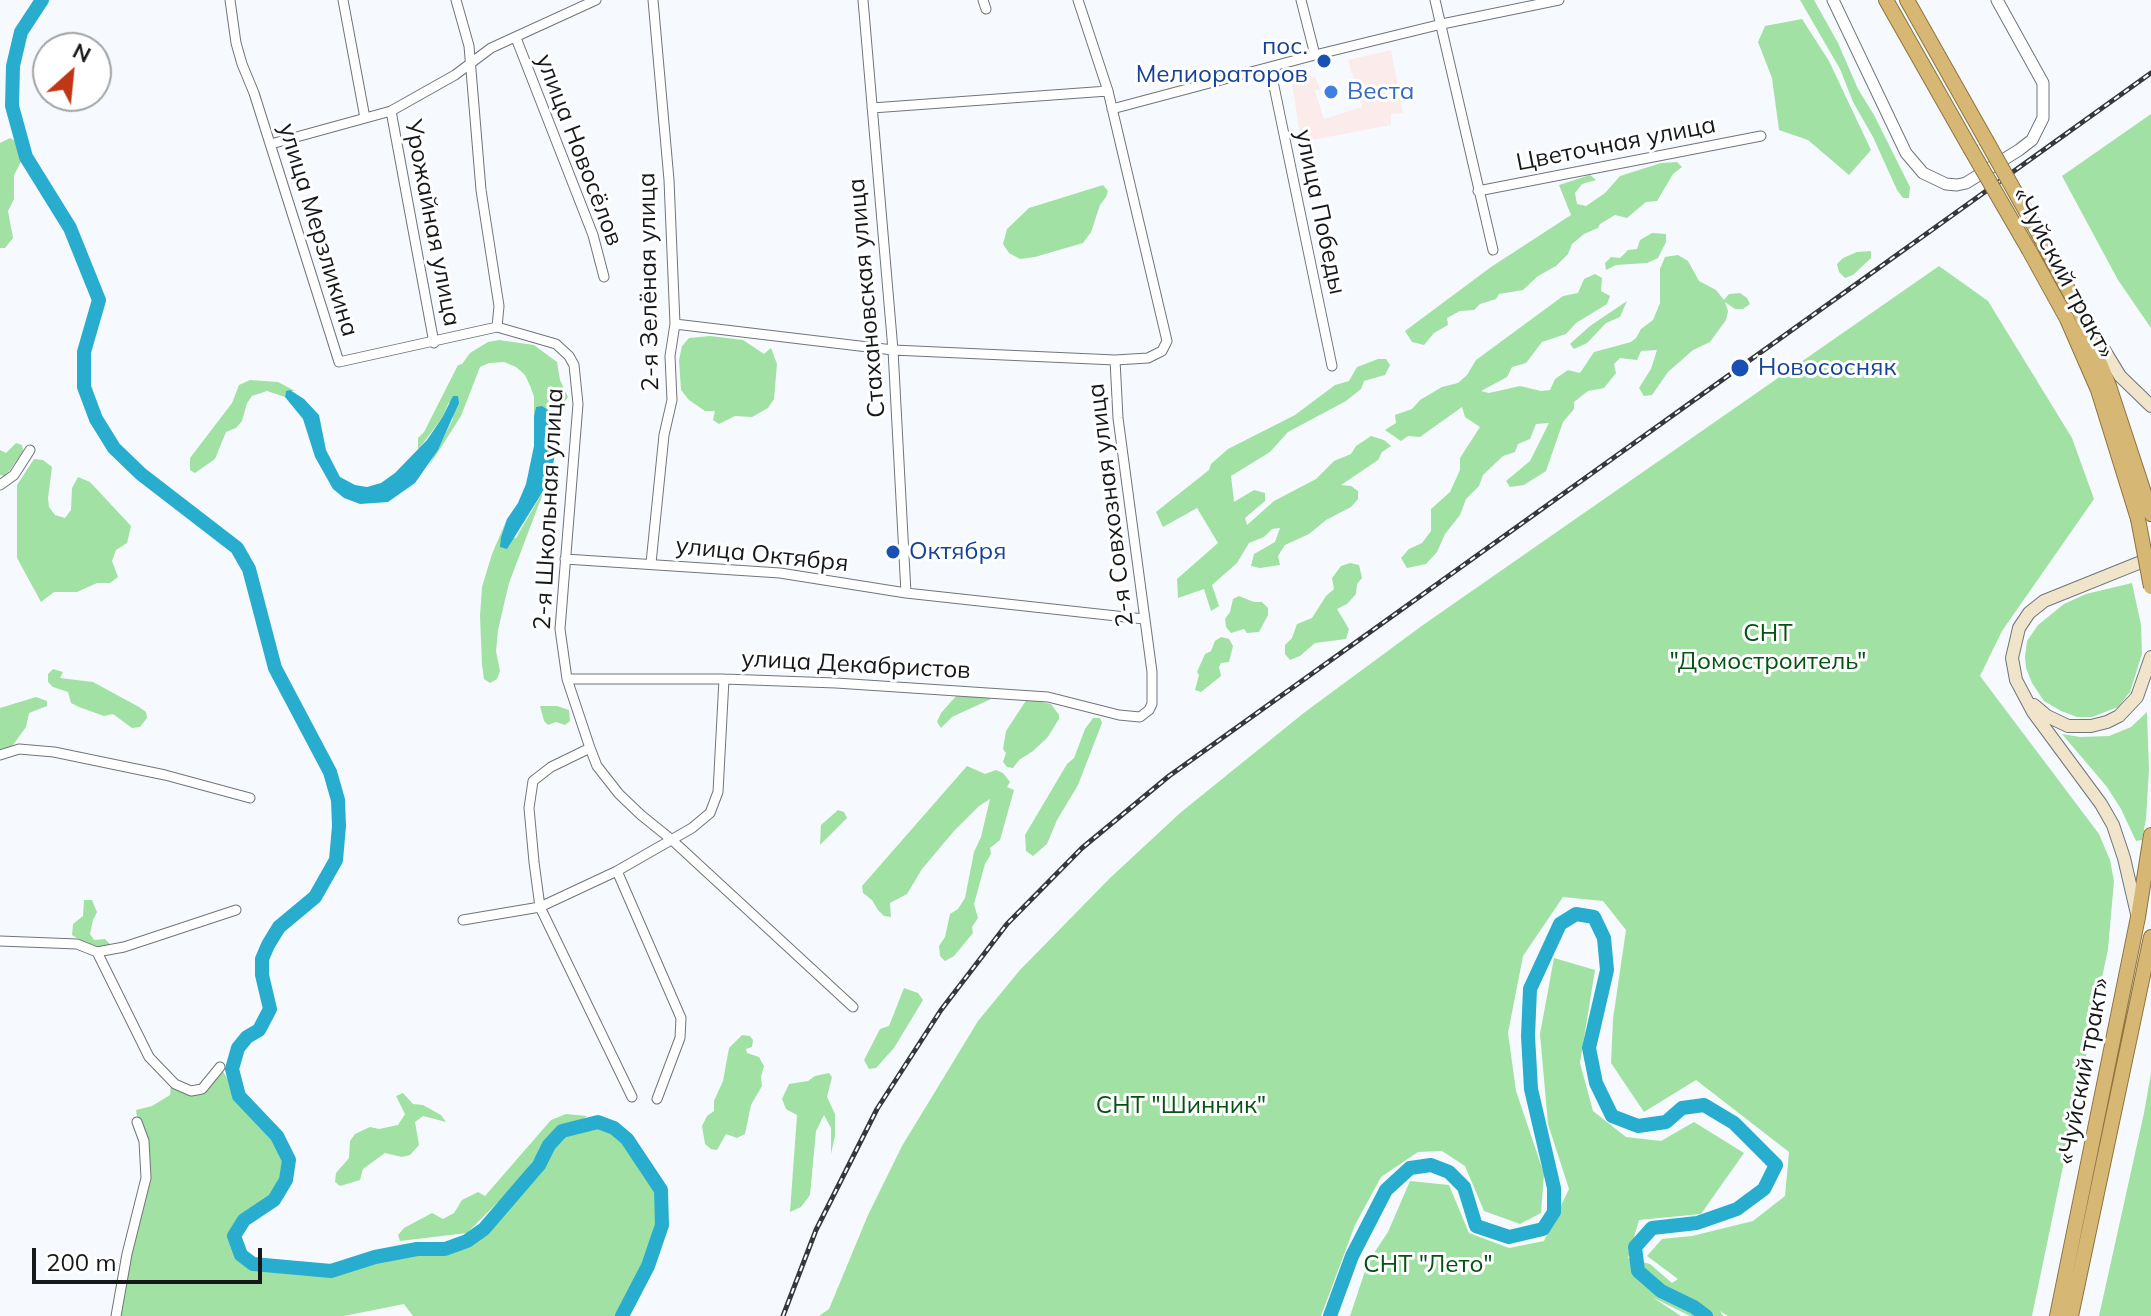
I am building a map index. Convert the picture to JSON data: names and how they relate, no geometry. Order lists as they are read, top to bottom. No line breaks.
{"streets":{"highway":["«Чуйский тракт»"],"street":["Цветочная улица","улица Новосёлов","улица Победы","Урожайная улица","улица Мерзликина","2-я Зелёная улица","Стахановская улица","2-я Совхозная улица","2-я Школьная улица","улица Октября","улица Декабристов"]},"crossings":[["Урожайная улица","улица Мерзликина"],["улица Мерзликина","2-я Школьная улица"],["2-я Зелёная улица","улица Октября"],["Стахановская улица","улица Октября"],["2-я Совхозная улица","улица Октября"],["2-я Совхозная улица","улица Декабристов"],["2-я Школьная улица","улица Октября"],["2-я Школьная улица","улица Декабристов"]],"parks":["СНТ \"Домостроитель\"","СНТ \"Шинник\"","СНТ \"Лето\""],"places":["пос. Мелиораторов","Веста","Новососняк","Октября"],"scale_bar":"200 m","north":"top right"}
